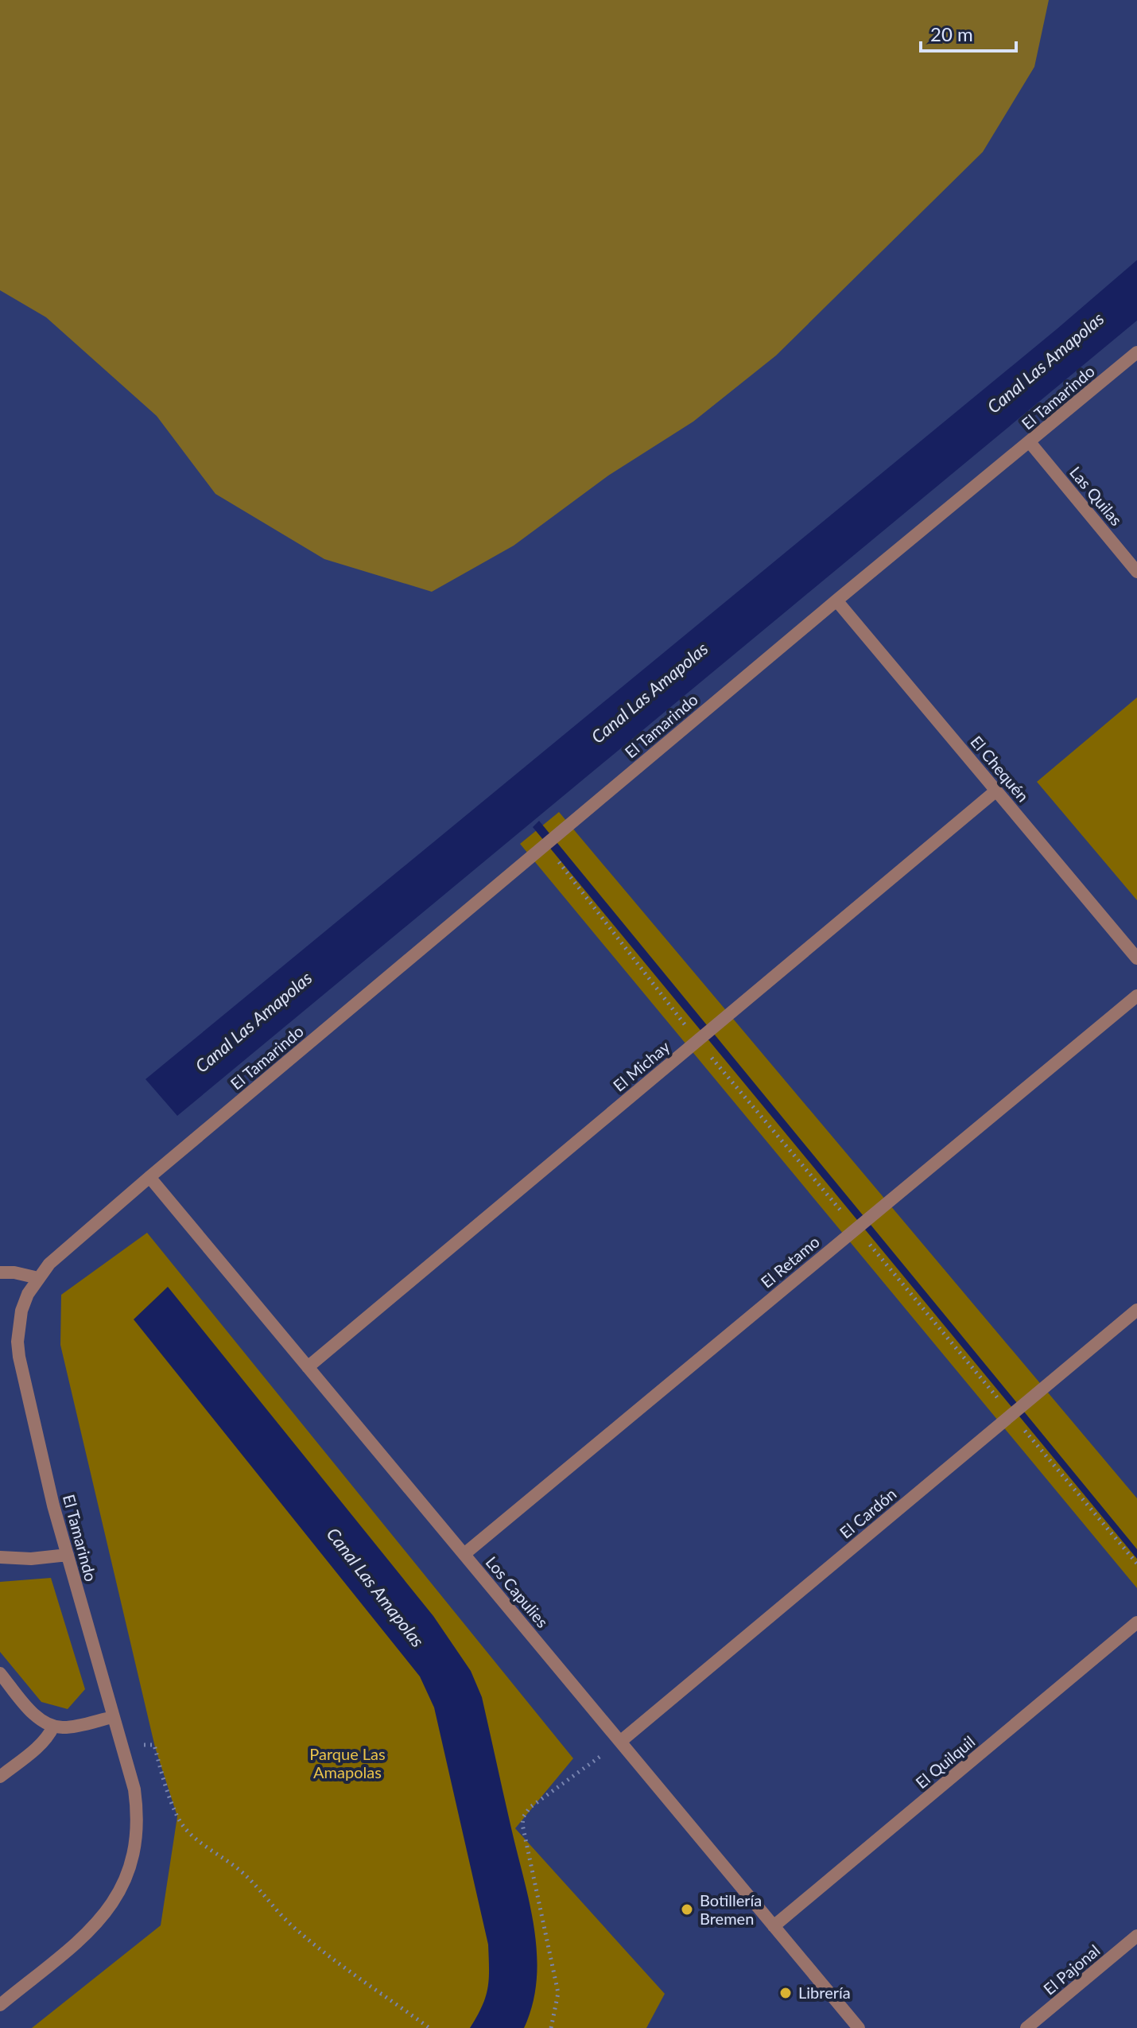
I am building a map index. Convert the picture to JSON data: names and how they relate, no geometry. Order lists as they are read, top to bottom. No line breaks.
{"streets":{"street":["El Tamarindo","Las Quilas","El Chequén","El Michay","El Retamo","El Cardón","Los Capulies","El Quilquil","El Pajonal"]},"crossings":[["El Tamarindo","Las Quilas"],["El Tamarindo","El Chequén"],["El Tamarindo","Los Capulies"],["El Chequén","El Michay"],["El Michay","Los Capulies"],["El Retamo","Los Capulies"],["El Cardón","Los Capulies"],["Los Capulies","El Quilquil"]],"water":["Canal Las Amapolas"],"parks":["Parque Las Amapolas"],"places":["Botillería Bremen","Librería"],"scale_bar":"20 m"}
